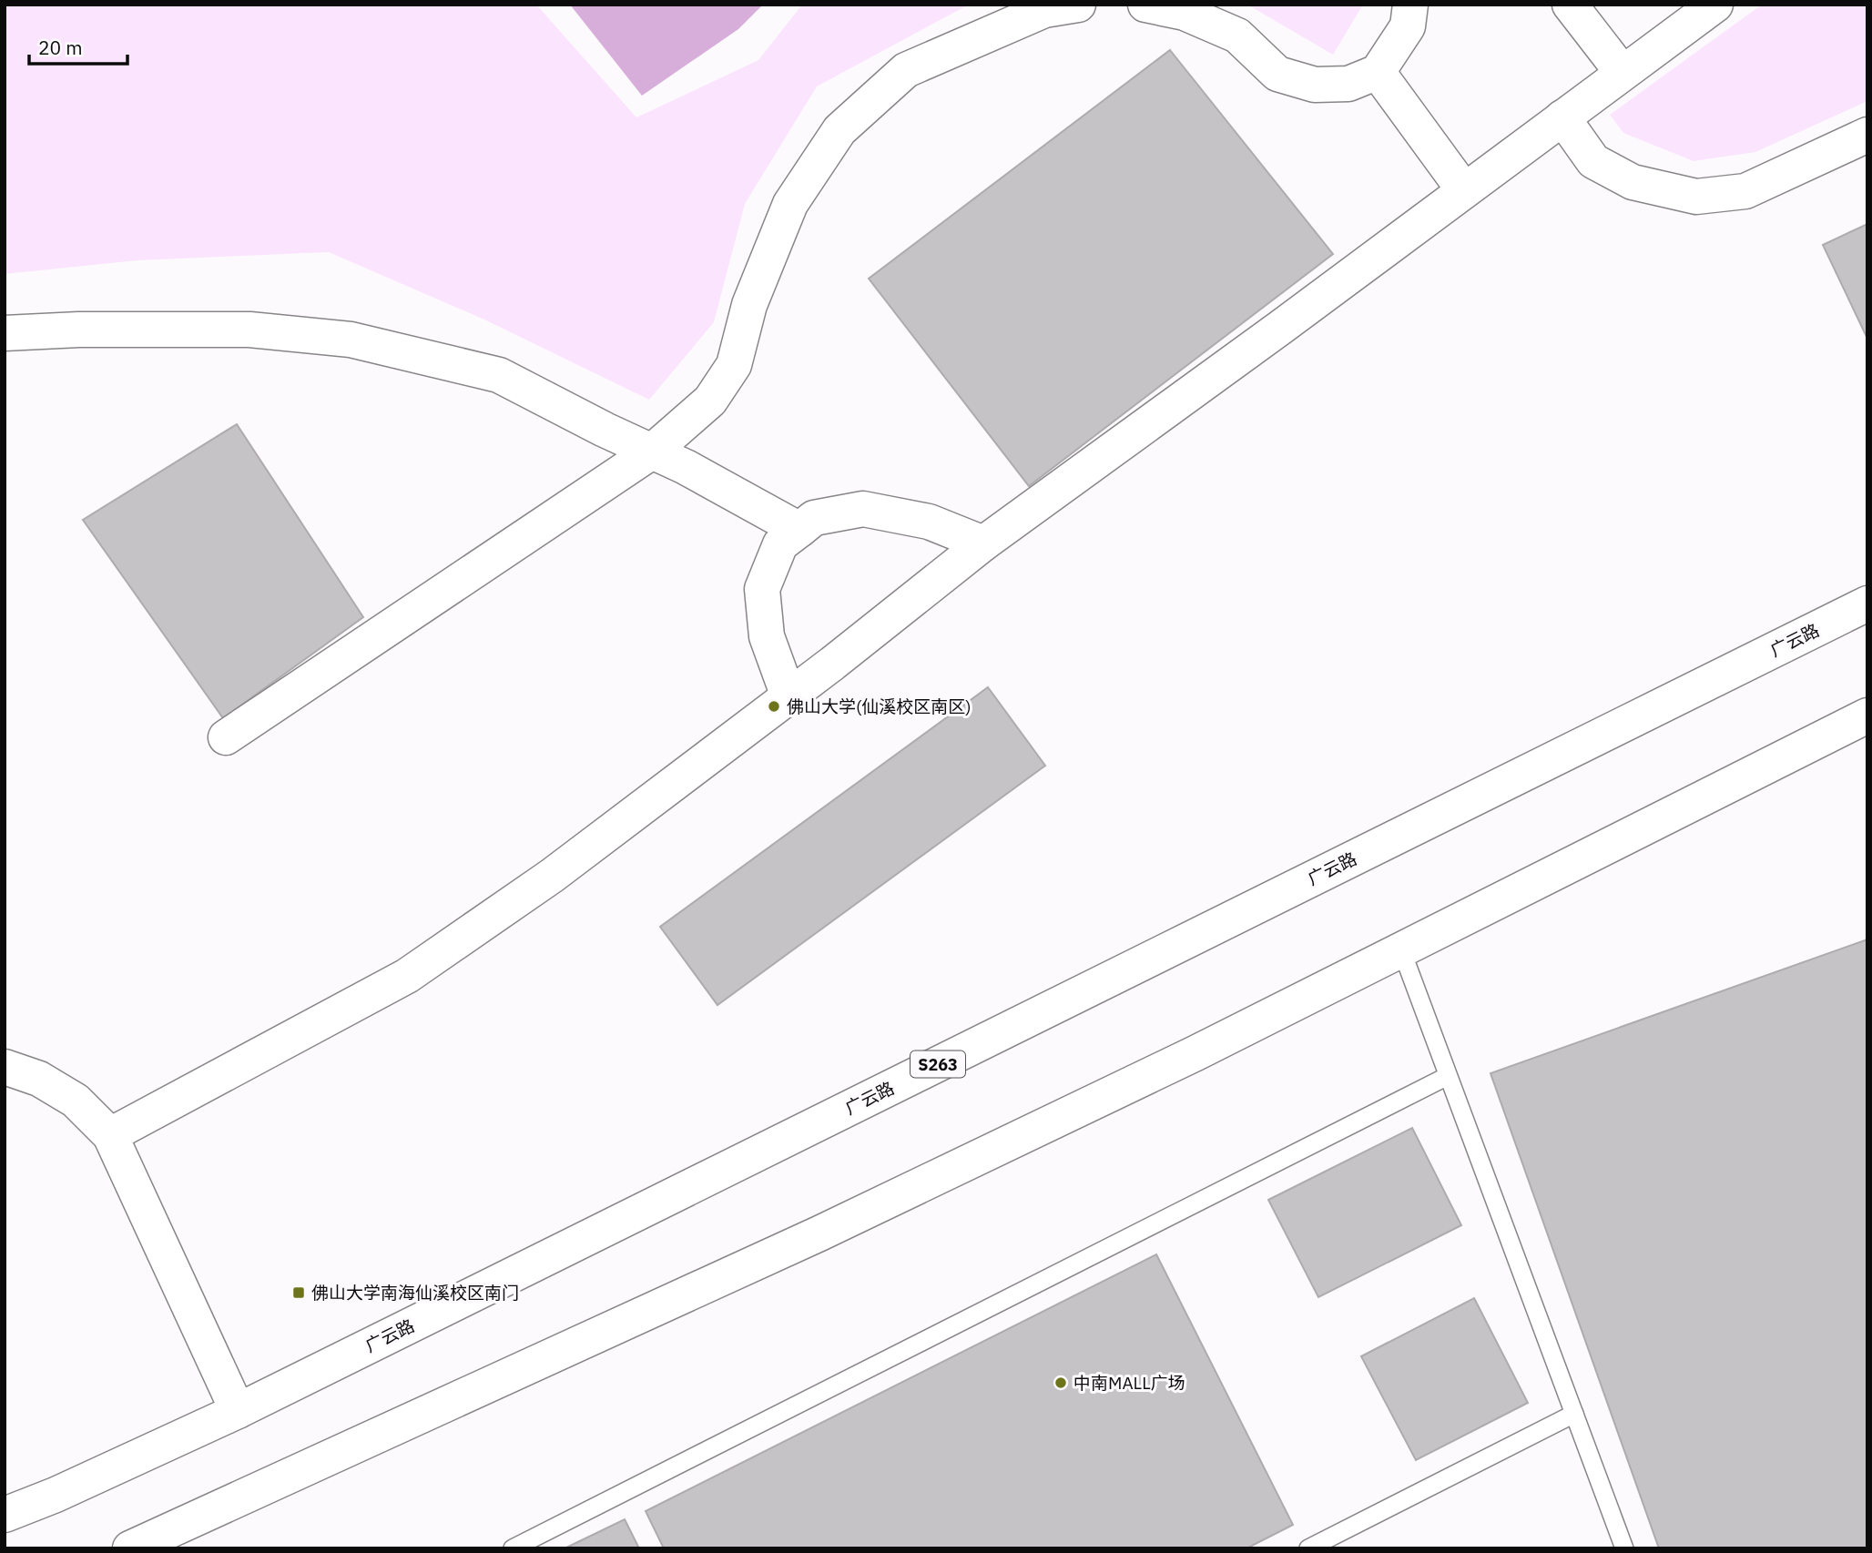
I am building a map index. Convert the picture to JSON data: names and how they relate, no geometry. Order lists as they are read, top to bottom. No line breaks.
{"streets":{"street":["广云路","S263"]},"places":{"other":["佛山大学(仙溪校区南区)","中南MALL广场"],"transit":["佛山大学南海仙溪校区南门"]},"scale_bar":"20 m"}
